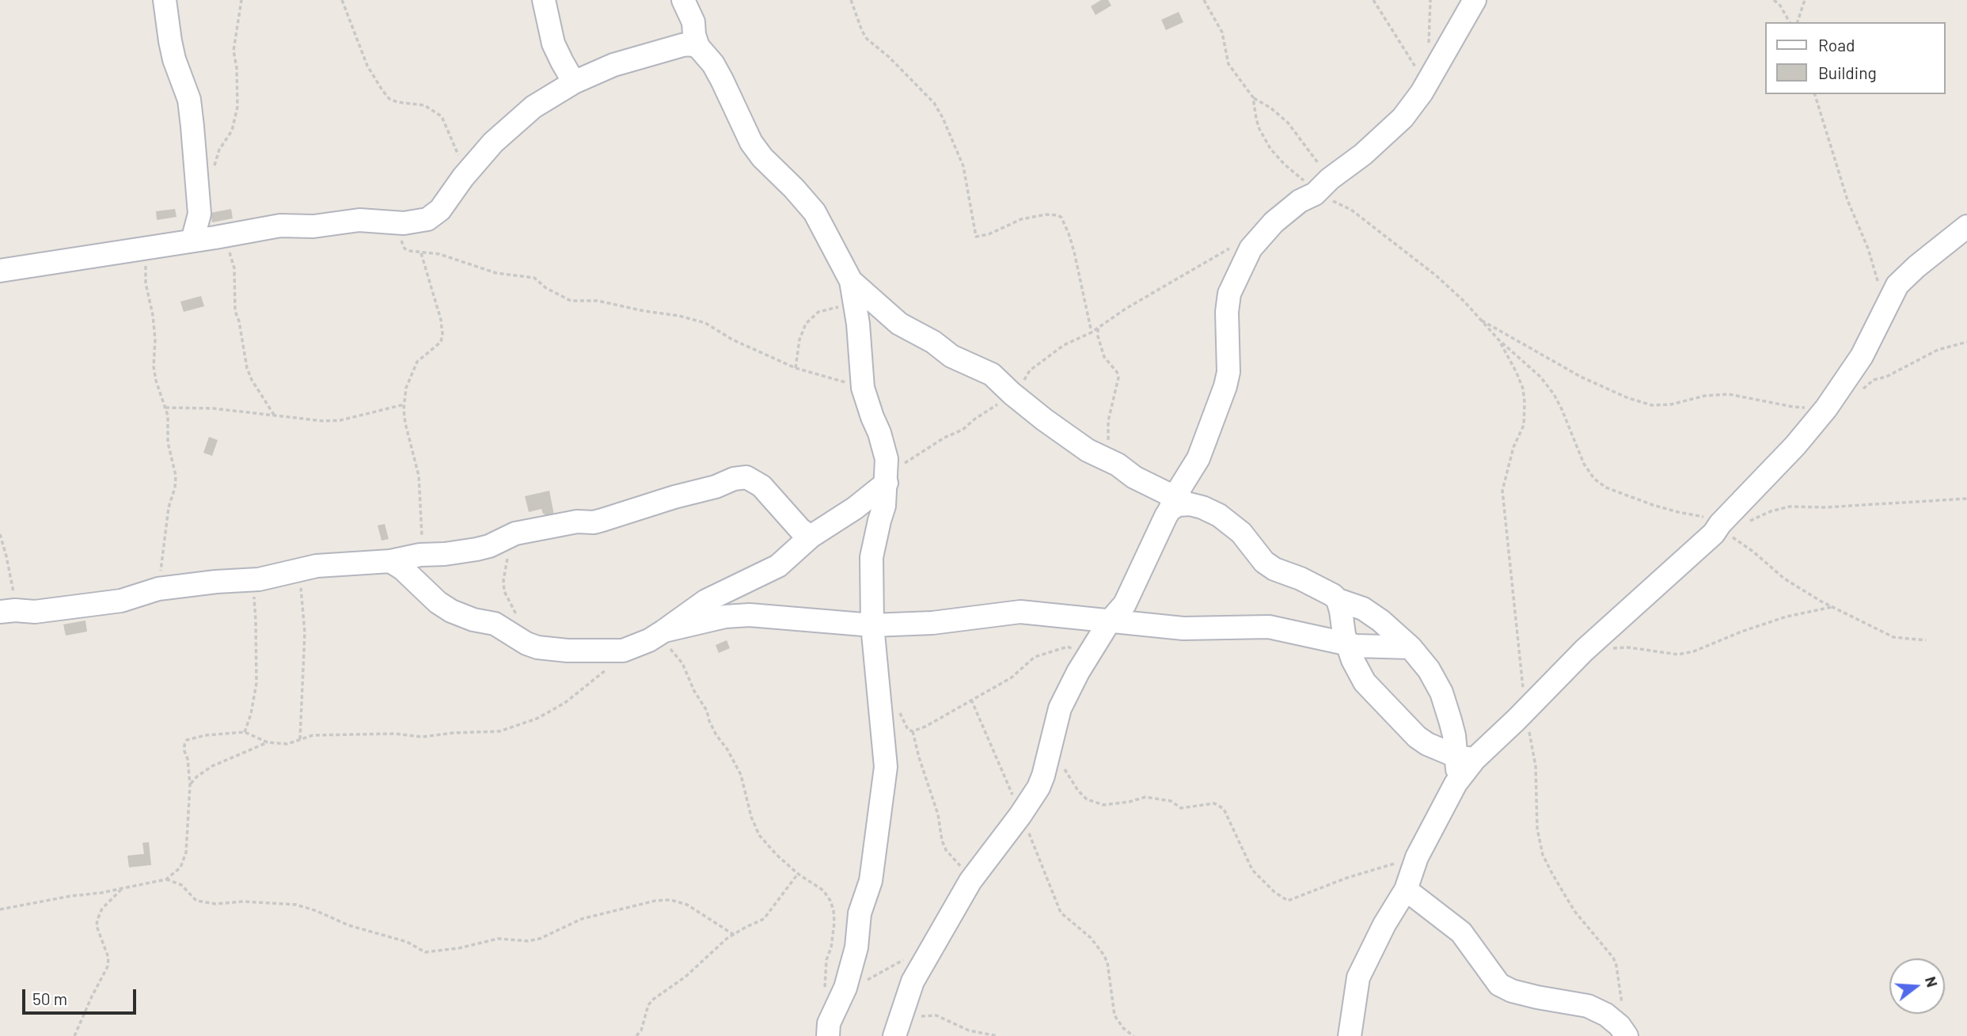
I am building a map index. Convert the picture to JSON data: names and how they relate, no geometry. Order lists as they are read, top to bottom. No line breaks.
{"legend":["Road","Building"],"scale_bar":"50 m","north":"right"}
